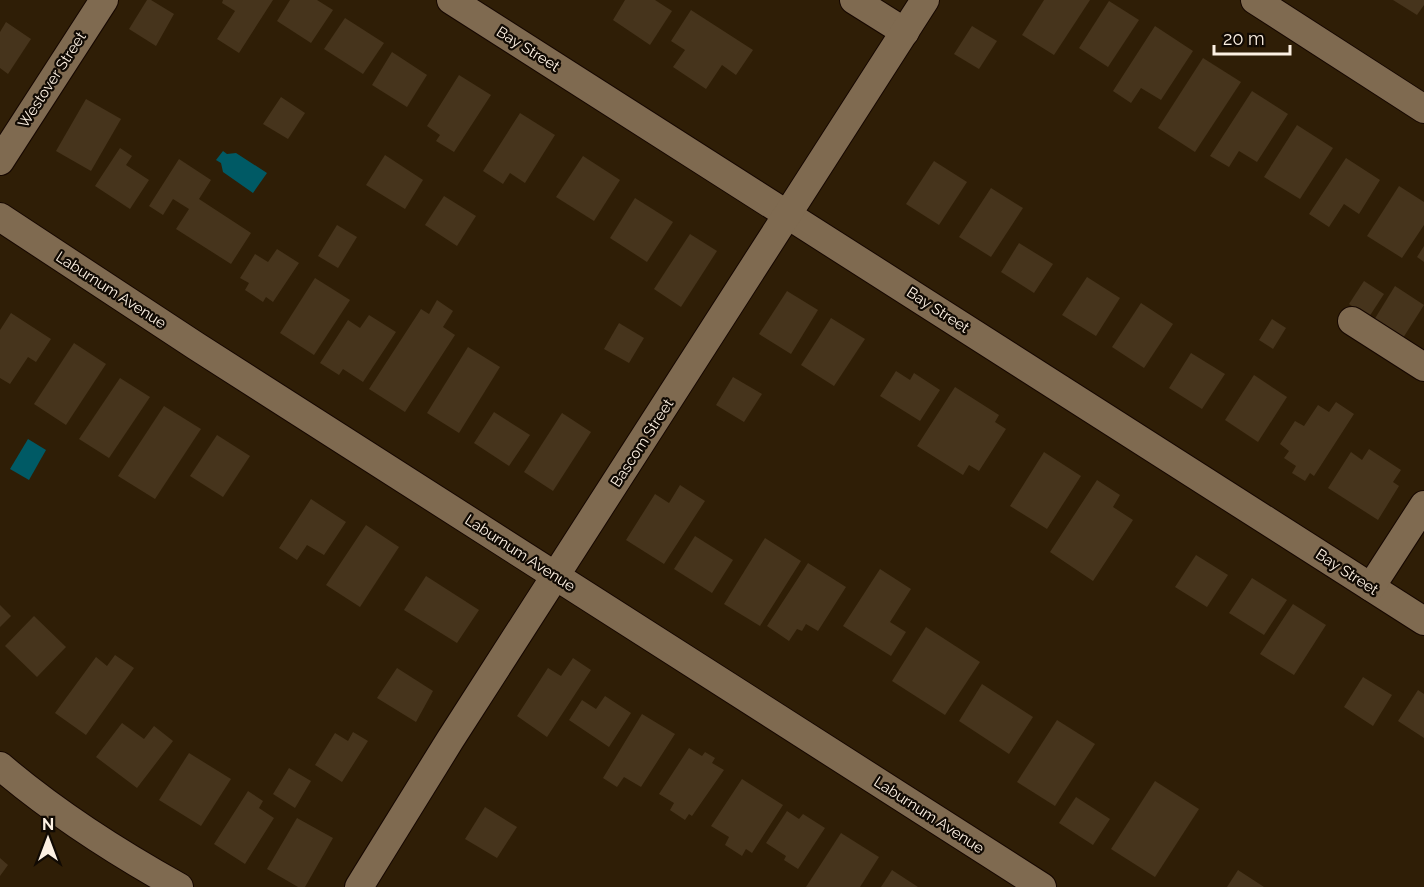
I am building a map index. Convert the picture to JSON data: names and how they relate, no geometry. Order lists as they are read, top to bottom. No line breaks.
{"streets":{"street":["Bay Street","Westover Street","Laburnum Avenue","Bascom Street"]},"crossings":[["Bay Street","Bascom Street"],["Laburnum Avenue","Bascom Street"]],"scale_bar":"20 m","north":"top"}
